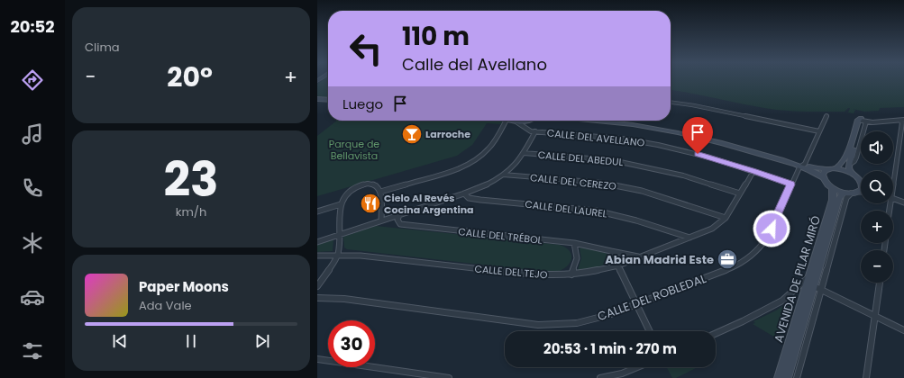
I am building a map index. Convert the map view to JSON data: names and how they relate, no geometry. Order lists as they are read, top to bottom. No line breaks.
{"streets":{"street":["CALLE DEL AVELLANO","CALLE DEL ABEDUL","CALLE DEL CEREZO","CALLE DEL LAUREL","CALLE DEL TRÉBOL","CALLE DEL TEJO","AVENIDA DE PILAR MIRÓ","CALLE DEL ROBLEDAL"]},"crossings":[["CALLE DEL AVELLANO","CALLE DEL TEJO"],["CALLE DEL AVELLANO","CALLE DEL ROBLEDAL"],["CALLE DEL ABEDUL","CALLE DEL TEJO"],["CALLE DEL CEREZO","CALLE DEL TEJO"],["CALLE DEL LAUREL","CALLE DEL TEJO"],["CALLE DEL TRÉBOL","CALLE DEL TEJO"]],"parks":["Parque de Bellavista"],"places":{"bar":["Larroche"],"restaurant":["Cielo Al Revés Cocina Argentina"],"office":["Abian Madrid Este"]},"page":{"tabs":"20:52","tile":["Clima",["23","km/h"]],"turn":["110 m","Calle del Avellano"],"heat":["−","20°","+"],"then":"Luego","map_buttons":["+","−"],"song":["Paper Moons","Ada Vale"],"limit":"30","trip":"20:53 · 1 min · 270 m"}}
